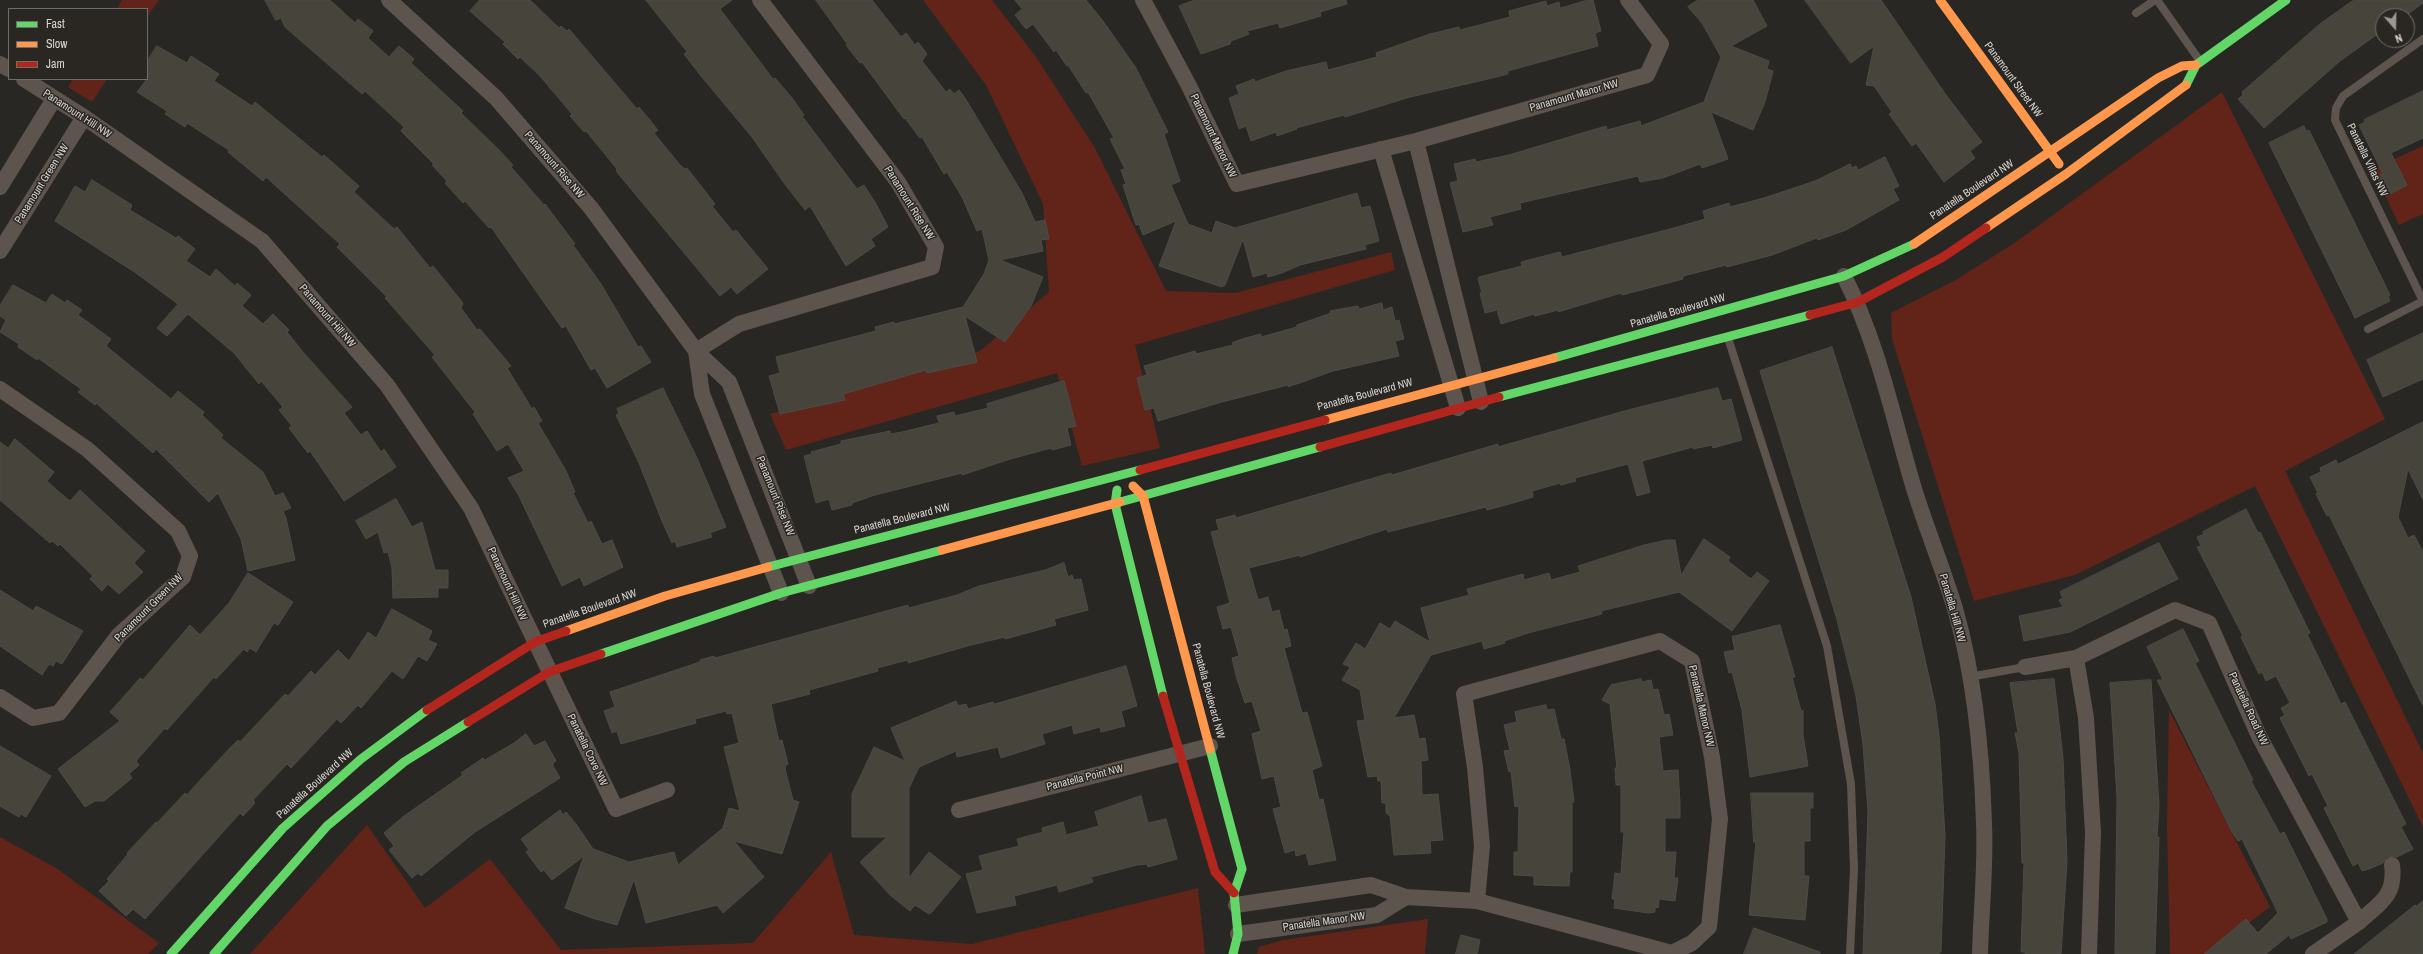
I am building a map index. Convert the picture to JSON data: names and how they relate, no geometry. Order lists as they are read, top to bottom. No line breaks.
{"streets":{"street":["Panamount Street NW","Panamount Manor NW","Panamount Hill NW","Panamount Rise NW","Panamount Green NW","Panatella Boulevard NW","Panatella Hill NW","Panatella Manor NW","Panatella Road NW","Panatella Cove NW","Panatella Point NW"],"lane":["Panatella Villas NW"]},"crossings":[["Panamount Street NW","Panatella Boulevard NW"],["Panamount Hill NW","Panamount Green NW"],["Panamount Hill NW","Panatella Boulevard NW"],["Panamount Hill NW","Panatella Cove NW"],["Panamount Rise NW","Panatella Boulevard NW"],["Panatella Boulevard NW","Panatella Hill NW"],["Panatella Boulevard NW","Panatella Manor NW"],["Panatella Boulevard NW","Panatella Cove NW"],["Panatella Boulevard NW","Panatella Point NW"],["Panatella Hill NW","Panatella Road NW"]],"legend":["Fast","Slow","Jam"],"north":"bottom"}
